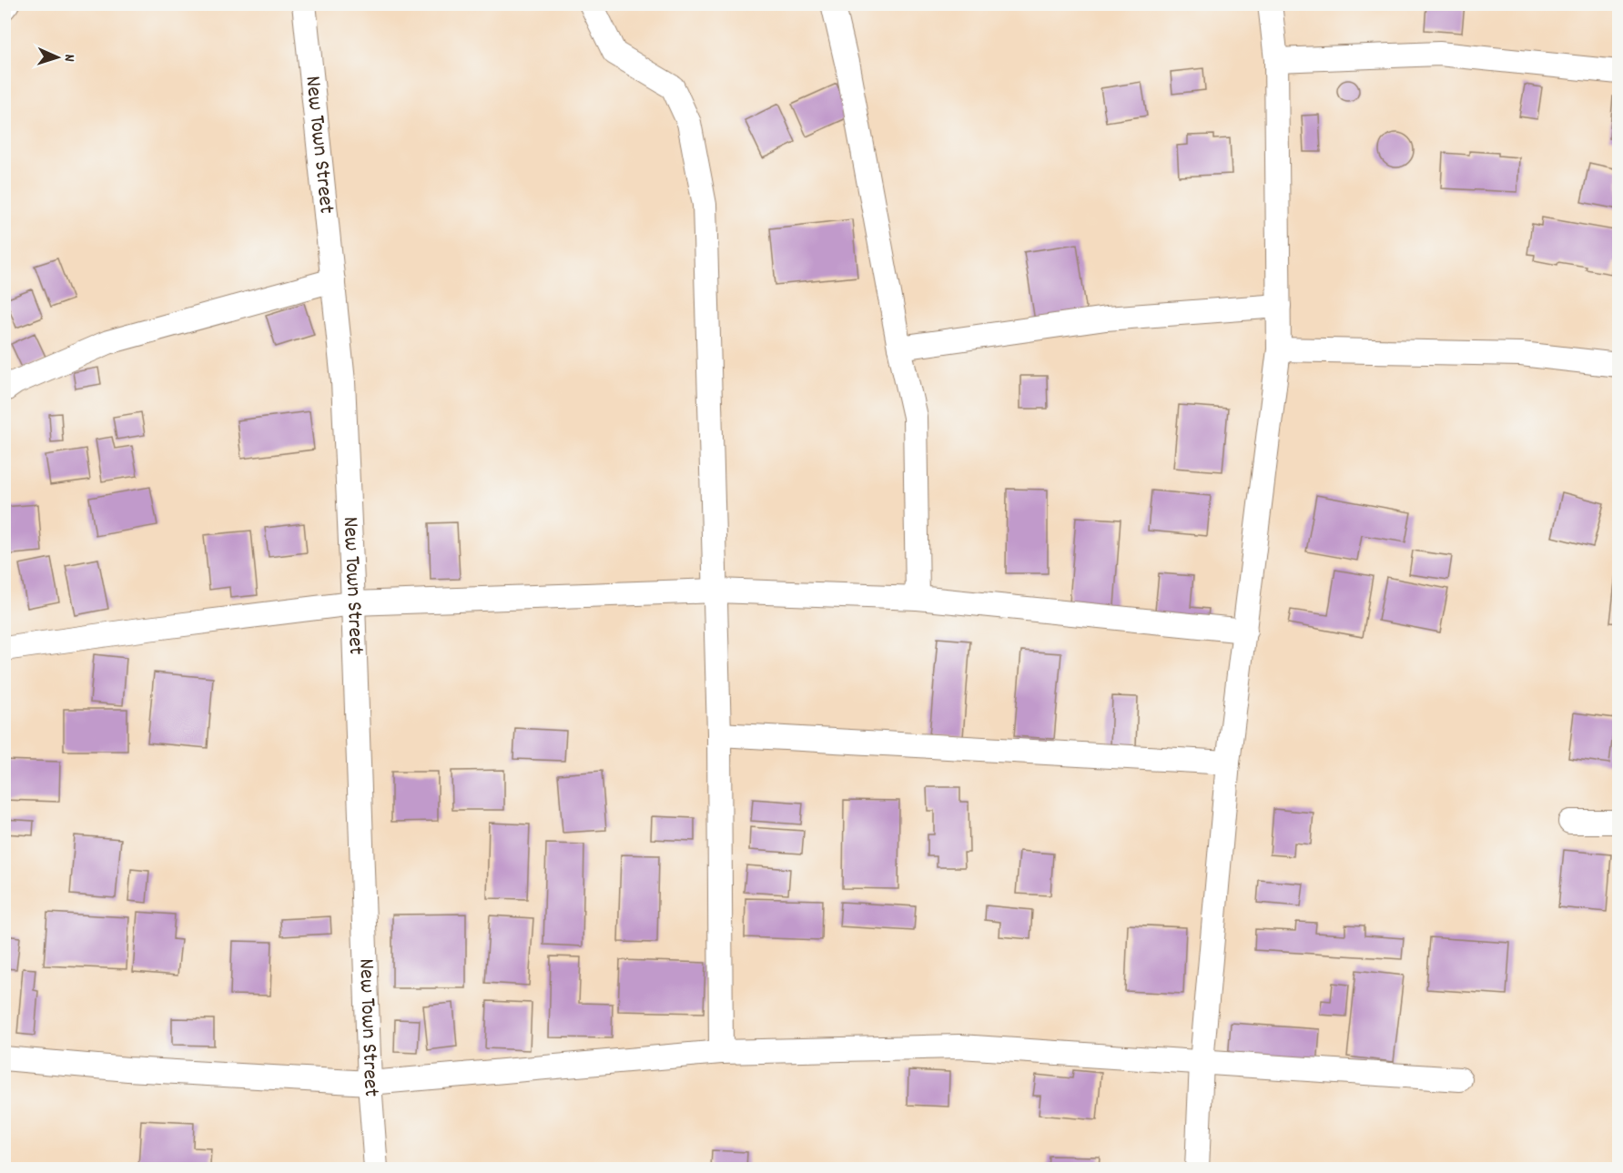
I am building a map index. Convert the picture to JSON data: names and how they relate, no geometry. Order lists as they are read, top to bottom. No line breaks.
{"streets":{"street":["New Town Street"]},"north":"right"}
